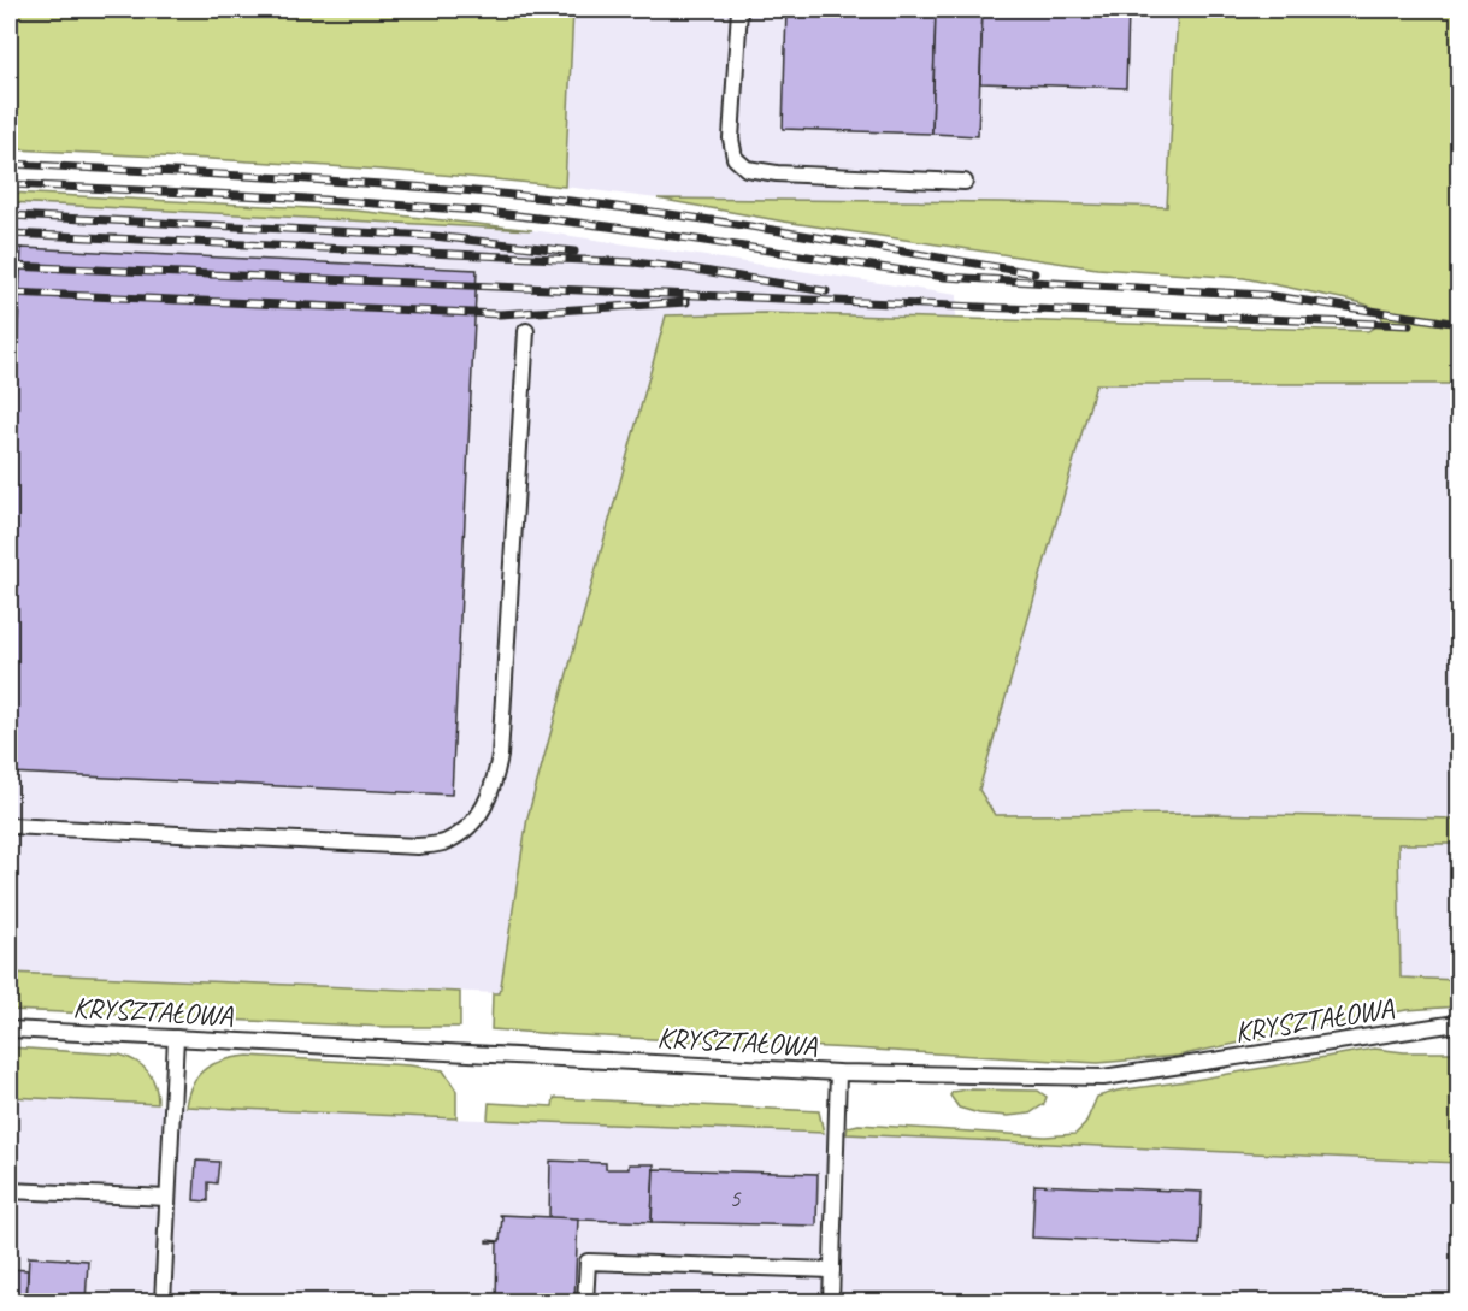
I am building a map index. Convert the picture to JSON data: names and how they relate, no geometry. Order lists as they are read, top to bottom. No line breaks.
{"streets":{"lane":["KRYSZTAŁOWA"]},"house_numbers":["5"]}
